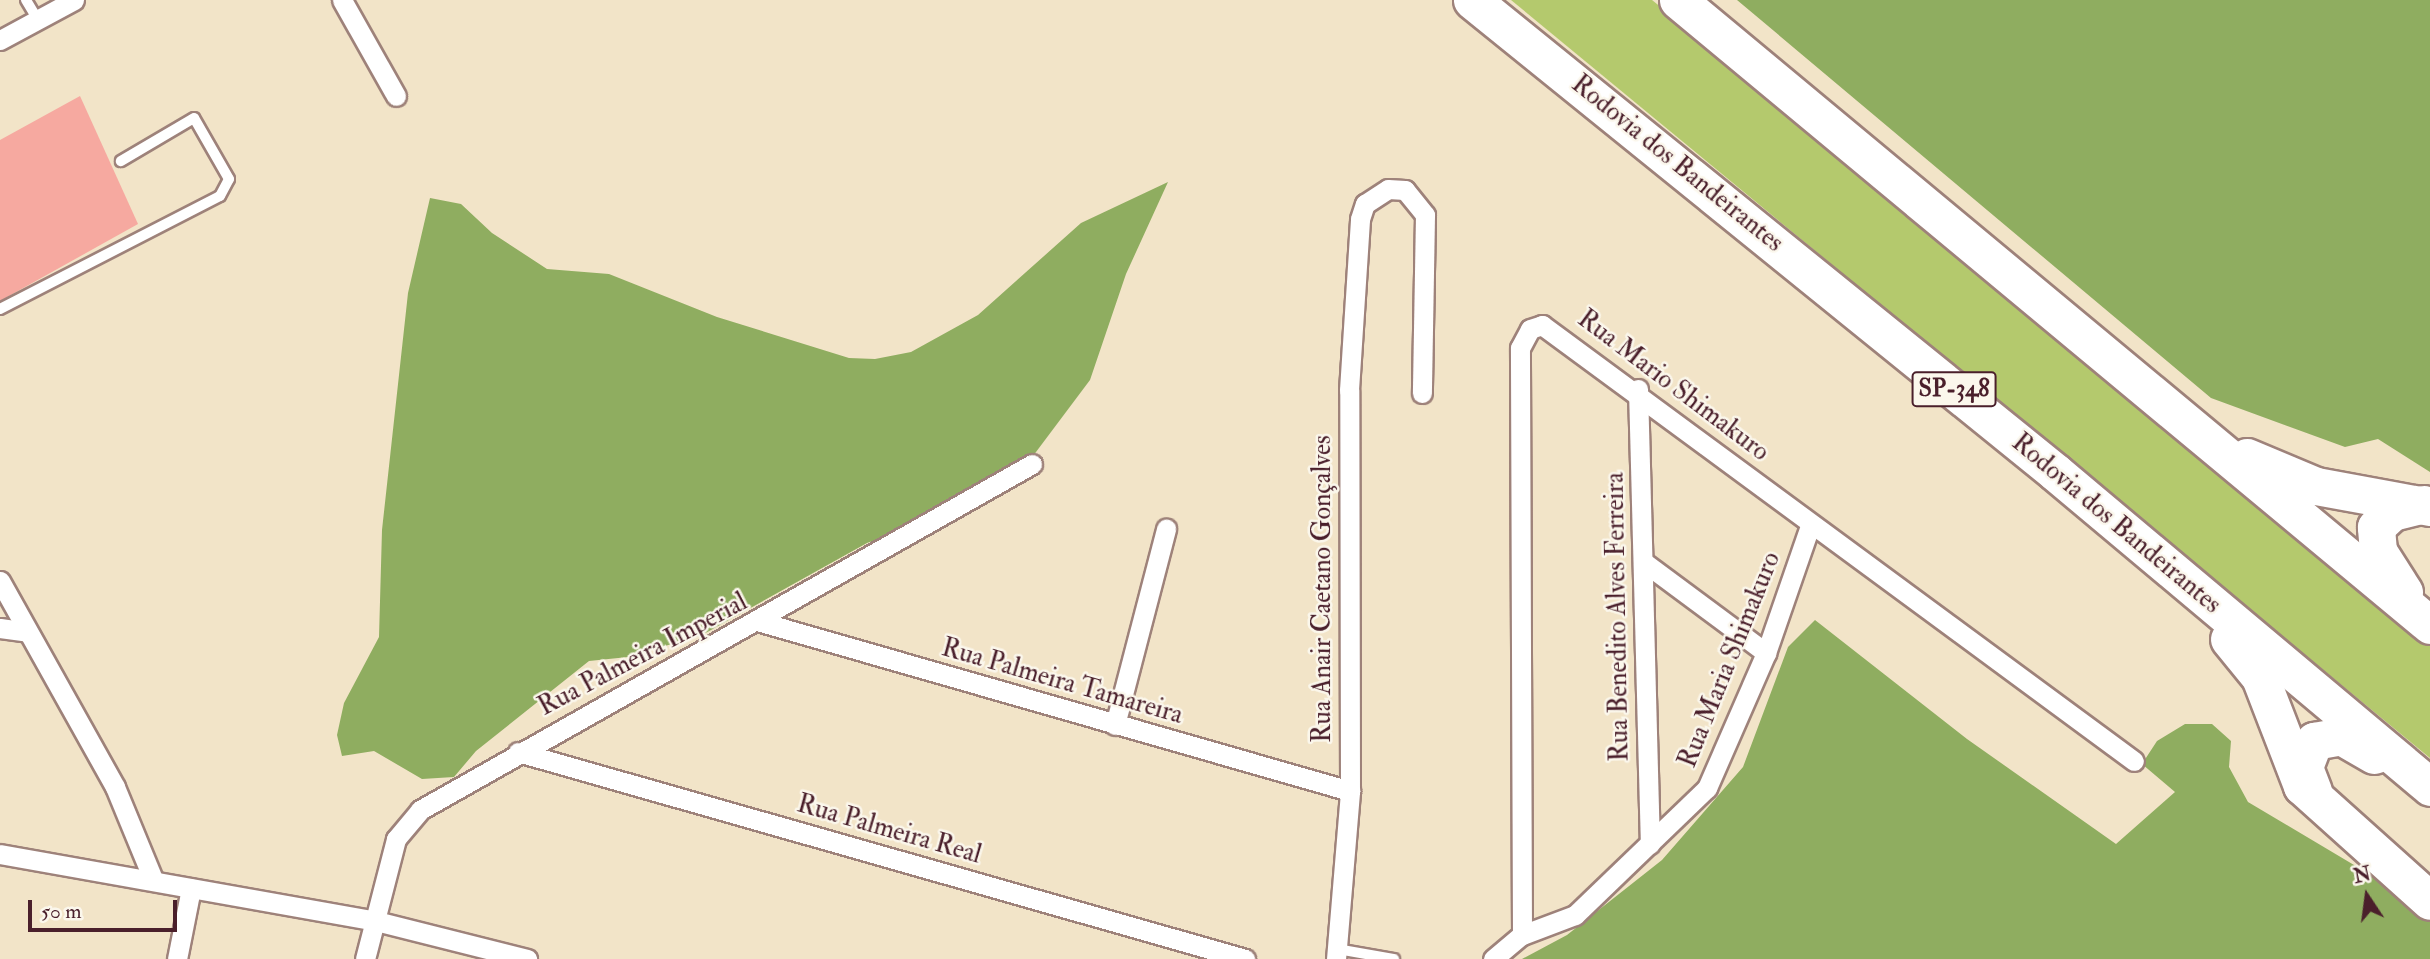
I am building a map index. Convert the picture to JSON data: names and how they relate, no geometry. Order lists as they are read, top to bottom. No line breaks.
{"streets":{"highway":["Rodovia dos Bandeirantes","SP-348"],"street":["Rua Mario Shimakuro","Rua Anair Caetano Gonçalves","Rua Benedito Alves Ferreira","Rua Palmeira Imperial","Rua Maria Shimakuro","Rua Palmeira Tamareira","Rua Palmeira Real"]},"crossings":[["Rua Mario Shimakuro","Rua Benedito Alves Ferreira"],["Rua Mario Shimakuro","Rua Maria Shimakuro"],["Rua Anair Caetano Gonçalves","Rua Palmeira Tamareira"],["Rua Benedito Alves Ferreira","Rua Maria Shimakuro"],["Rua Palmeira Imperial","Rua Palmeira Tamareira"],["Rua Palmeira Imperial","Rua Palmeira Real"]],"scale_bar":"50 m","north":"top"}
